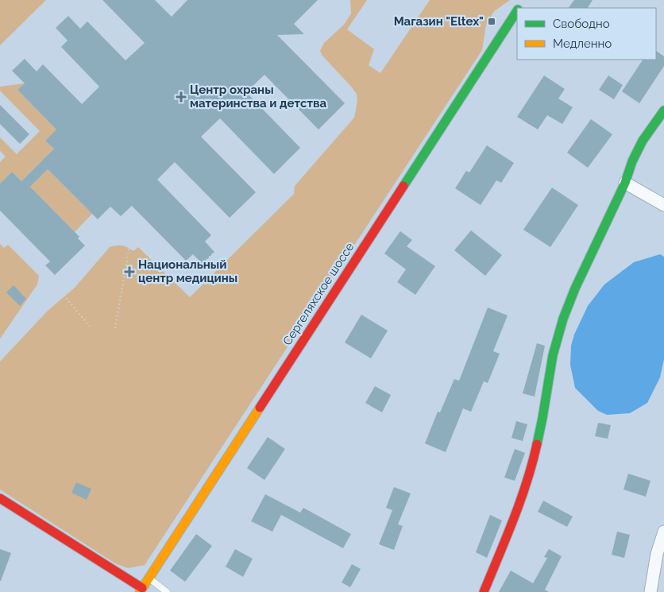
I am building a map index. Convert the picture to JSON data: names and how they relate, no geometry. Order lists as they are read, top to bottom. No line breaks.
{"streets":{"main road":["Сергеляхское шоссе"]},"places":{"transit":["Магазин \"Eltex\""],"health":["Центр охраны материнства и детства","Национальный центр медицины"]},"legend":["Свободно","Медленно"]}
